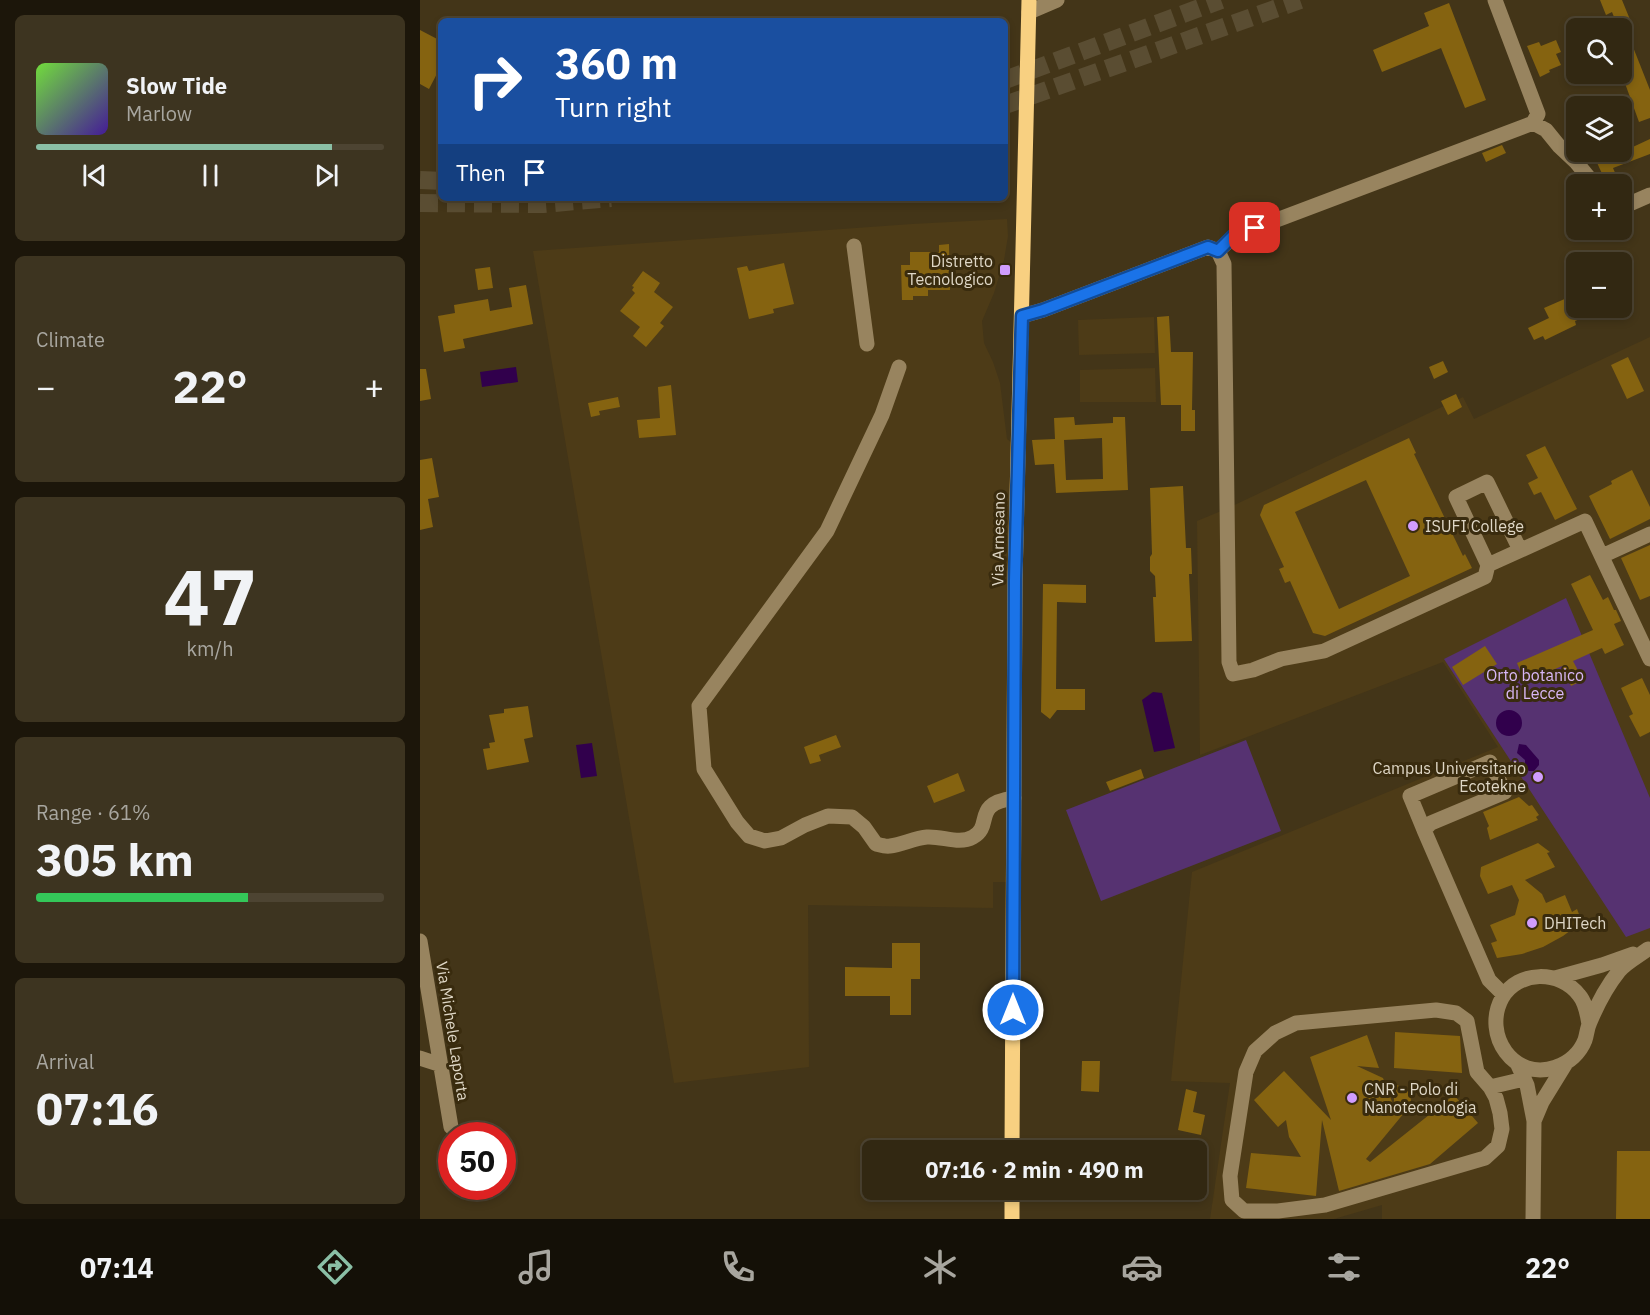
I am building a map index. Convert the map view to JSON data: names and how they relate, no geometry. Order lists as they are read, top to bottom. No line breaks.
{"streets":{"main road":["Via Arnesano"],"street":["Via Michele Laporta"]},"parks":["Orto botanico di Lecce"],"places":{"transit":["Distretto Tecnologico"],"other":["ISUFI College","Campus Universitario Ecotekne","DHITech","CNR - Polo di Nanotecnologia"]},"page":{"map_buttons":["+","−"],"turn":["360 m","Turn right"],"song":["Slow Tide","Marlow"],"then":"Then","tile":["Climate",["47","km/h"],["Range · 61%","305 km"],["Arrival","07:16"]],"heat":["−","22°","+"],"limit":"50","trip":"07:16 · 2 min · 490 m","tabs":["07:14","22°"]}}
